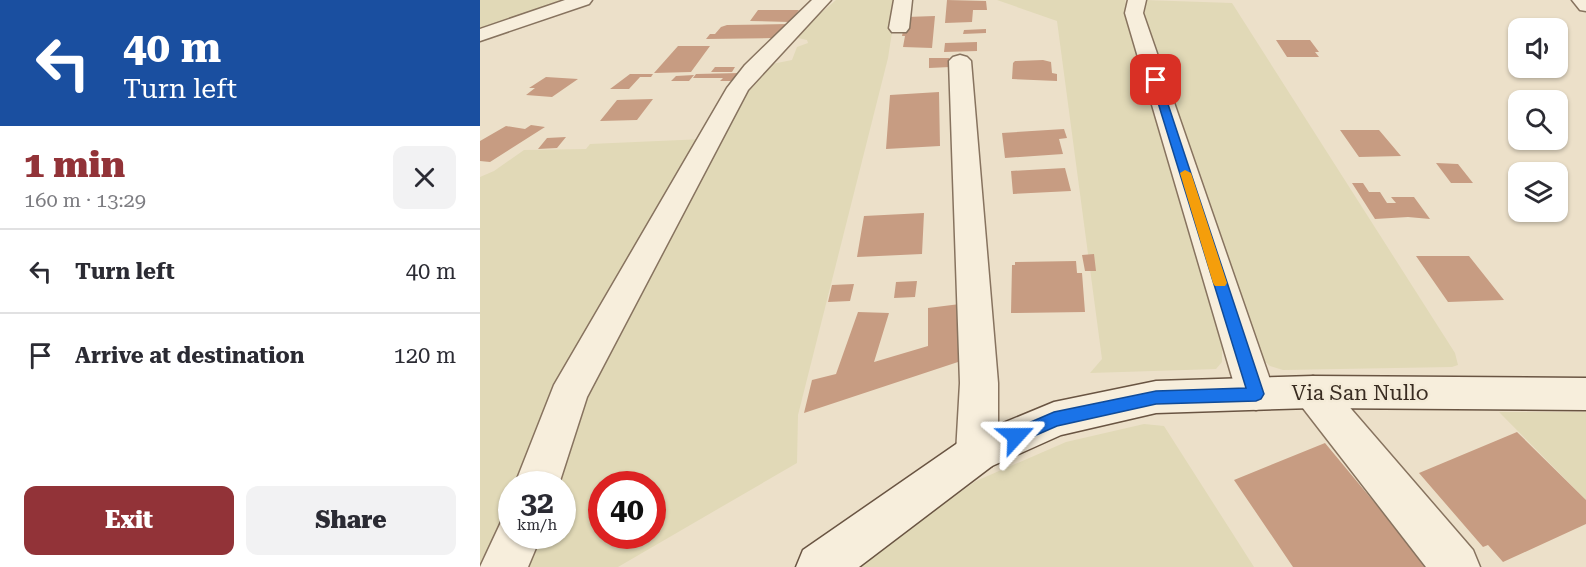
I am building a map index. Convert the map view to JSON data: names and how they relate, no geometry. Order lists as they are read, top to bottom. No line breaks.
{"streets":{"street":["Via San Nullo"]},"page":{"turn":["40 m","Turn left"],"heading":["1 min","160 m · 13:29"],"list":[{"name":"Turn left","value":"40 m"},{"name":"Arrive at destination","value":"120 m"}],"speed":"32 km/h","limit":"40","buttons":["Exit","Share"]}}
